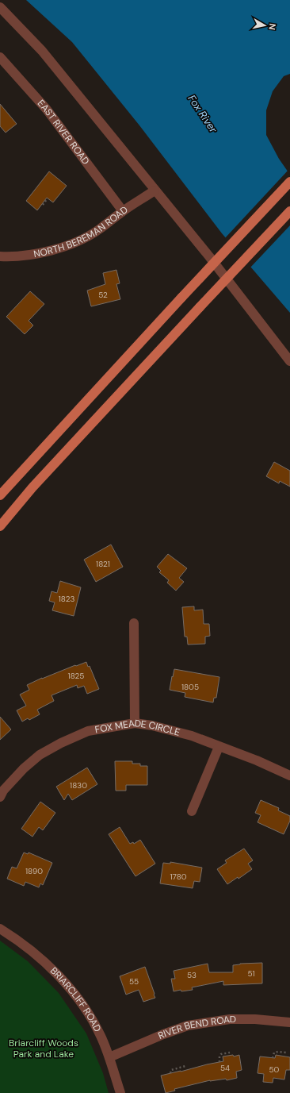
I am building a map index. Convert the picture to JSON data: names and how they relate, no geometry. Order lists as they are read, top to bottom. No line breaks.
{"streets":{"street":["EAST RIVER ROAD","NORTH BEREMAN ROAD","FOX MEADE CIRCLE","BRIARCLIFF ROAD","RIVER BEND ROAD"]},"crossings":[["EAST RIVER ROAD","NORTH BEREMAN ROAD"],["BRIARCLIFF ROAD","RIVER BEND ROAD"]],"water":["Fox River"],"parks":["Briarcliff Woods Park and Lake"],"house_numbers":["52","1821","1823","1825","1805","1830","1890","1780","51","53","55","54","50"],"north":"right"}
